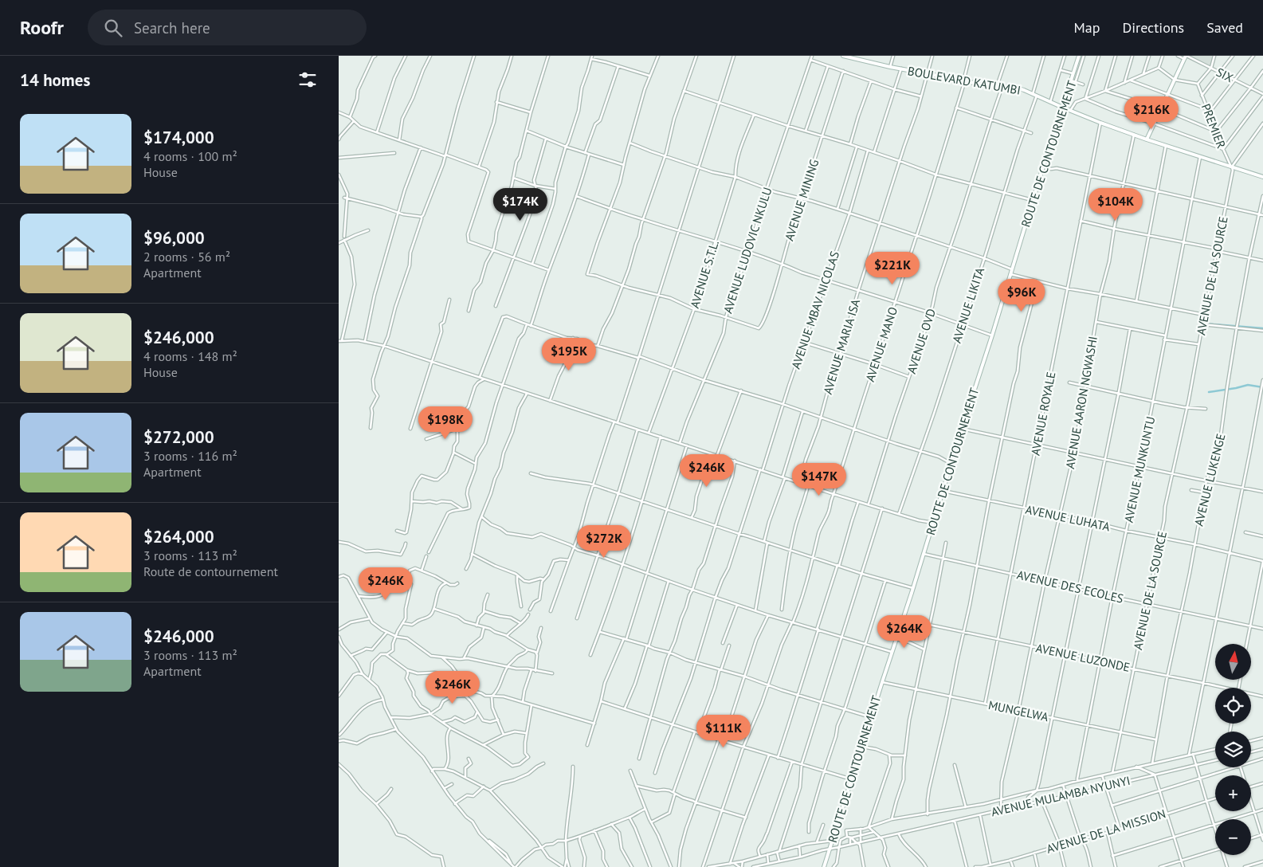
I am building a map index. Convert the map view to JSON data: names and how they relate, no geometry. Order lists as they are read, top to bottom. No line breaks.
{"streets":{"street":["SIX","BOULEVARD KATUMBI","PREMIER","ROUTE DE CONTOURNEMENT","AVENUE MINING","AVENUE LUDOVIC NKULU","AVENUE S.T.L.","AVENUE DE LA SOURCE","AVENUE LIKITA","AVENUE MBAV NICOLAS","AVENUE OVD","AVENUE MANO","AVENUE MARIA ISA","AVENUE AARON NGWASHI","AVENUE ROYALE","AVENUE MUNKUNTU","AVENUE LUKENGE","AVENUE LUHATA","AVENUE DES ECOLES","AVENUE LUZONDE","MUNGELWA","AVENUE MULAMBA NYUNYI","AVENUE DE LA MISSION"]},"crossings":[["BOULEVARD KATUMBI","PREMIER"],["BOULEVARD KATUMBI","ROUTE DE CONTOURNEMENT"],["BOULEVARD KATUMBI","AVENUE DE LA SOURCE"],["BOULEVARD KATUMBI","AVENUE LIKITA"],["BOULEVARD KATUMBI","AVENUE OVD"],["BOULEVARD KATUMBI","AVENUE MANO"],["BOULEVARD KATUMBI","AVENUE MARIA ISA"],["BOULEVARD KATUMBI","AVENUE AARON NGWASHI"],["BOULEVARD KATUMBI","AVENUE ROYALE"],["BOULEVARD KATUMBI","AVENUE MUNKUNTU"],["PREMIER","AVENUE DE LA SOURCE"],["ROUTE DE CONTOURNEMENT","AVENUE LUHATA"],["ROUTE DE CONTOURNEMENT","AVENUE DES ECOLES"],["ROUTE DE CONTOURNEMENT","AVENUE LUZONDE"],["ROUTE DE CONTOURNEMENT","MUNGELWA"],["AVENUE MINING","AVENUE LUDOVIC NKULU"],["AVENUE DE LA SOURCE","AVENUE LUHATA"],["AVENUE DE LA SOURCE","AVENUE DES ECOLES"],["AVENUE DE LA SOURCE","AVENUE LUZONDE"],["AVENUE DE LA SOURCE","MUNGELWA"],["AVENUE AARON NGWASHI","AVENUE LUHATA"],["AVENUE AARON NGWASHI","AVENUE DES ECOLES"],["AVENUE AARON NGWASHI","AVENUE LUZONDE"],["AVENUE AARON NGWASHI","MUNGELWA"],["AVENUE AARON NGWASHI","AVENUE MULAMBA NYUNYI"],["AVENUE ROYALE","AVENUE LUHATA"],["AVENUE ROYALE","AVENUE DES ECOLES"],["AVENUE ROYALE","AVENUE LUZONDE"],["AVENUE ROYALE","MUNGELWA"],["AVENUE MUNKUNTU","AVENUE LUHATA"],["AVENUE MUNKUNTU","AVENUE DES ECOLES"],["AVENUE MUNKUNTU","AVENUE LUZONDE"],["AVENUE MUNKUNTU","MUNGELWA"],["AVENUE LUKENGE","AVENUE LUHATA"],["AVENUE LUKENGE","AVENUE DES ECOLES"],["AVENUE LUKENGE","AVENUE LUZONDE"],["AVENUE LUKENGE","MUNGELWA"]],"north":"top","page":{"header":"Roofr","search":"Search here","nav":["Map","Directions","Saved"],"heading":"14 homes","price":["$216K","$174K","$104K","$221K","$96K","$195K","$198K","$246K","$147K","$272K","$246K","$264K","$246K","$111K"],"list":[{"name":"$174,000","note":"4 rooms · 100 m² · House"},{"name":"$96,000","note":"2 rooms · 56 m² · Apartment"},{"name":"$246,000","note":"4 rooms · 148 m² · House"},{"name":"$272,000","note":"3 rooms · 116 m² · Apartment"},{"name":"$264,000","note":"3 rooms · 113 m² · Route de contournement"},{"name":"$246,000","note":"3 rooms · 113 m² · Apartment"}],"map_buttons":["+","−"]}}
